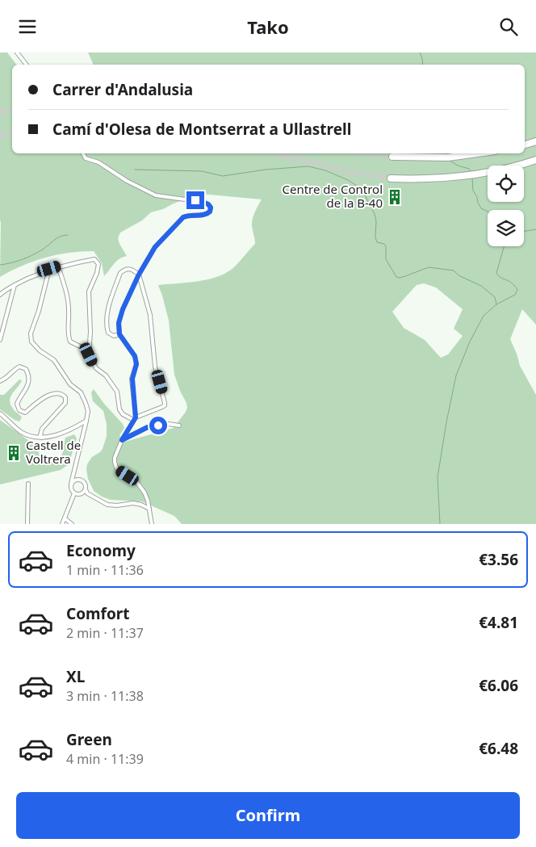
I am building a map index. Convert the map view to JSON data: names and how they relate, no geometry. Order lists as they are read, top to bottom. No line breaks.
{"places":{"building":["Centre de Control de la B-40","Castell de Voltrera"]},"page":{"header":"Tako","banner":["Carrer d'Andalusia","Camí d'Olesa de Montserrat a Ullastrell"],"list":[{"name":"Economy","note":"1 min · 11:36","value":"€3.56"},{"name":"Comfort","note":"2 min · 11:37","value":"€4.81"},{"name":"XL","note":"3 min · 11:38","value":"€6.06"},{"name":"Green","note":"4 min · 11:39","value":"€6.48"}],"buttons":"Confirm"}}
